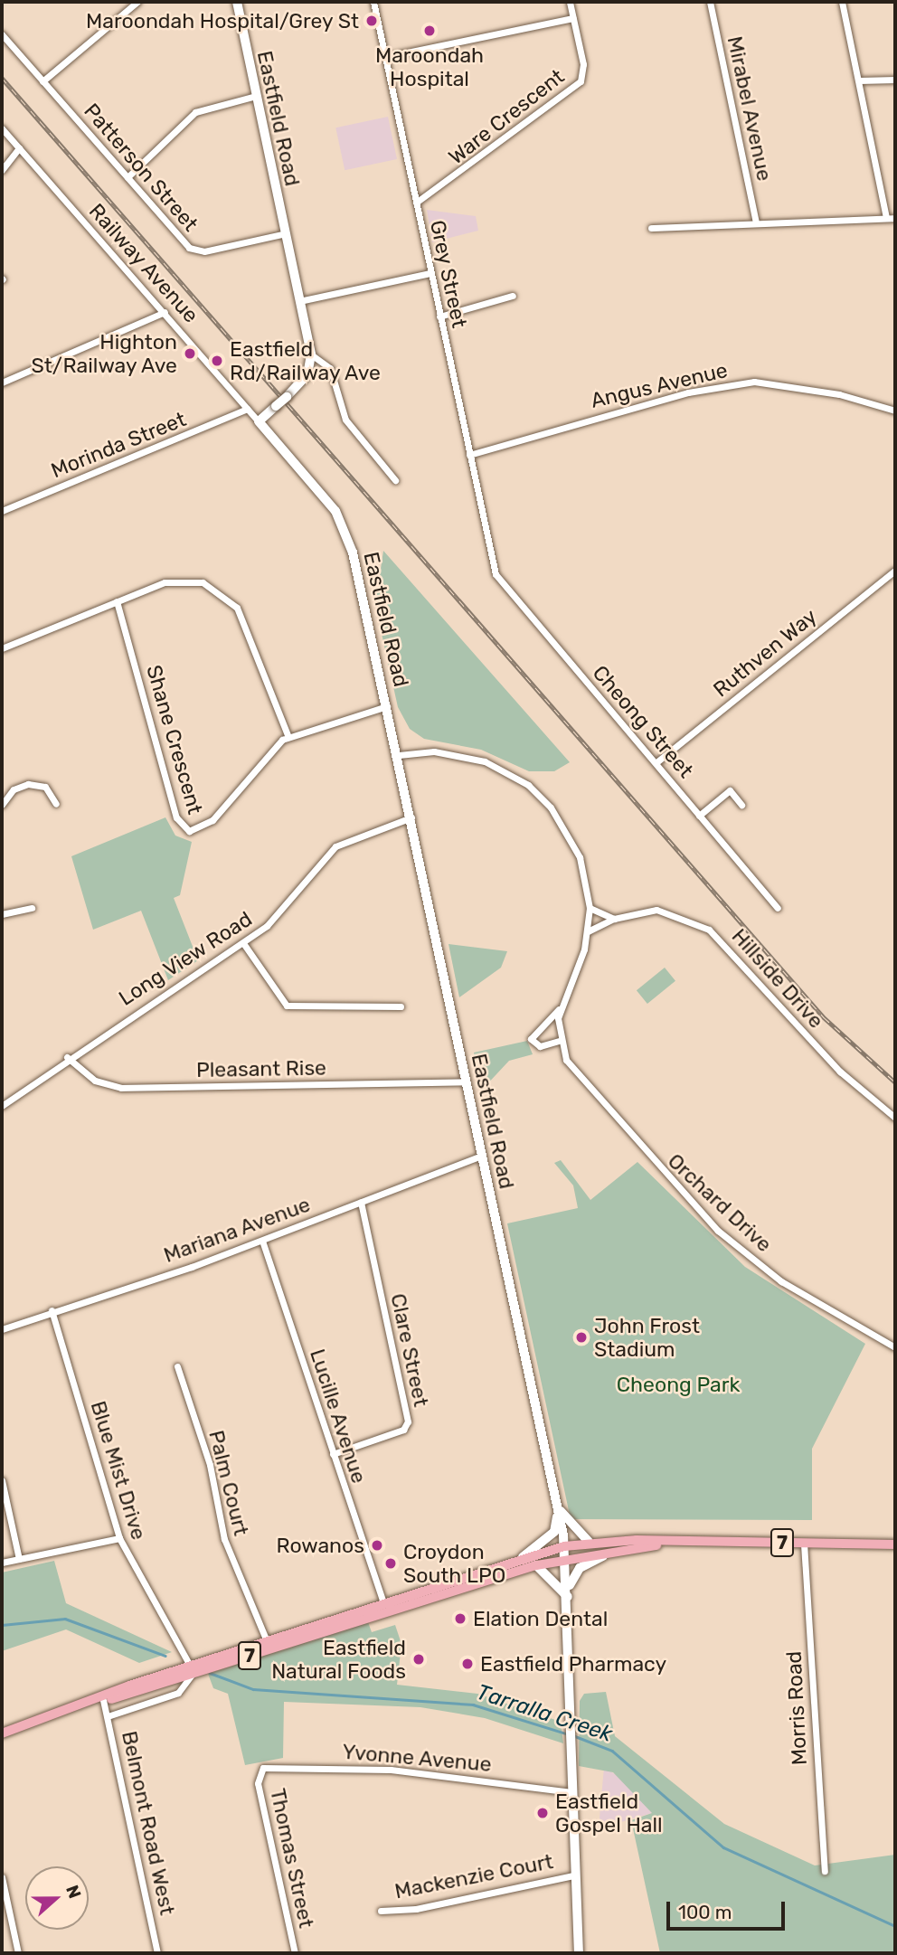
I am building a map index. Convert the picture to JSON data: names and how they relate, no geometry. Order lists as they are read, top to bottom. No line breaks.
{"streets":{"main road":["Eastfield Road","7"],"street":["Mirabel Avenue","Ware Crescent","Patterson Street","Railway Avenue","Grey Street","Angus Avenue","Morinda Street","Ruthven Way","Cheong Street","Shane Crescent","Long View Road","Hillside Drive","Pleasant Rise","Orchard Drive","Mariana Avenue","Clare Street","Lucille Avenue","Blue Mist Drive","Palm Court","Morris Road","Yvonne Avenue","Belmont Road West","Thomas Street","Mackenzie Court"]},"crossings":[["Ware Crescent","Grey Street"],["Eastfield Road","Patterson Street"],["Eastfield Road","Railway Avenue"],["Eastfield Road","Shane Crescent"],["Eastfield Road","Long View Road"],["Eastfield Road","Pleasant Rise"],["Eastfield Road","Mariana Avenue"],["Eastfield Road","7"],["Eastfield Road","Yvonne Avenue"],["Eastfield Road","Mackenzie Court"],["Railway Avenue","Morinda Street"],["Grey Street","Angus Avenue"],["Grey Street","Cheong Street"],["Ruthven Way","Cheong Street"],["Long View Road","Pleasant Rise"],["Mariana Avenue","Clare Street"],["Mariana Avenue","Lucille Avenue"],["Mariana Avenue","Blue Mist Drive"],["Clare Street","Lucille Avenue"],["Lucille Avenue","7"],["Blue Mist Drive","7"],["Palm Court","7"],["7","Morris Road"],["7","Belmont Road West"],["Yvonne Avenue","Thomas Street"]],"water":["Tarralla Creek"],"parks":["Cheong Park"],"places":["Maroondah Hospital/Grey St","Maroondah Hospital","Highton St/Railway Ave","Eastfield Rd/Railway Ave","John Frost Stadium","Rowanos","Croydon South LPO","Elation Dental","Eastfield Natural Foods","Eastfield Pharmacy","Eastfield Gospel Hall"],"scale_bar":"100 m","north":"right"}
